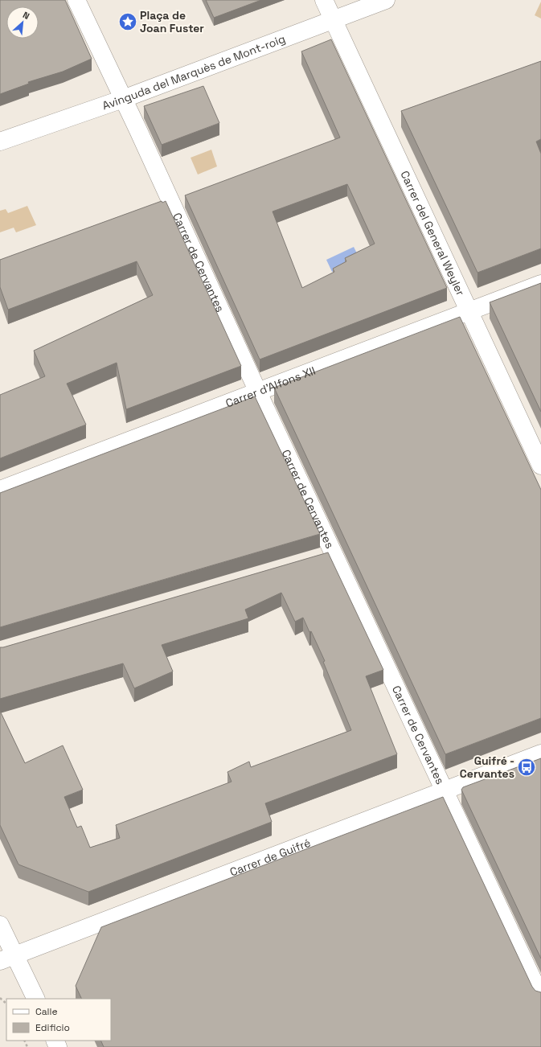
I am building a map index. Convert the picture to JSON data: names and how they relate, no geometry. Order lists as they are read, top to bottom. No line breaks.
{"streets":{"street":["Avinguda del Marquès de Mont-roig","Carrer del General Weyler","Carrer de Cervantes","Carrer d'Alfons XII","Carrer de Guifré"]},"crossings":[["Avinguda del Marquès de Mont-roig","Carrer del General Weyler"],["Avinguda del Marquès de Mont-roig","Carrer de Cervantes"],["Carrer del General Weyler","Carrer d'Alfons XII"],["Carrer de Cervantes","Carrer d'Alfons XII"],["Carrer de Cervantes","Carrer de Guifré"]],"places":{"place":["Plaça de Joan Fuster"],"bus stop":["Guifré - Cervantes"]},"legend":["Calle","Edificio"],"north":"top right"}
